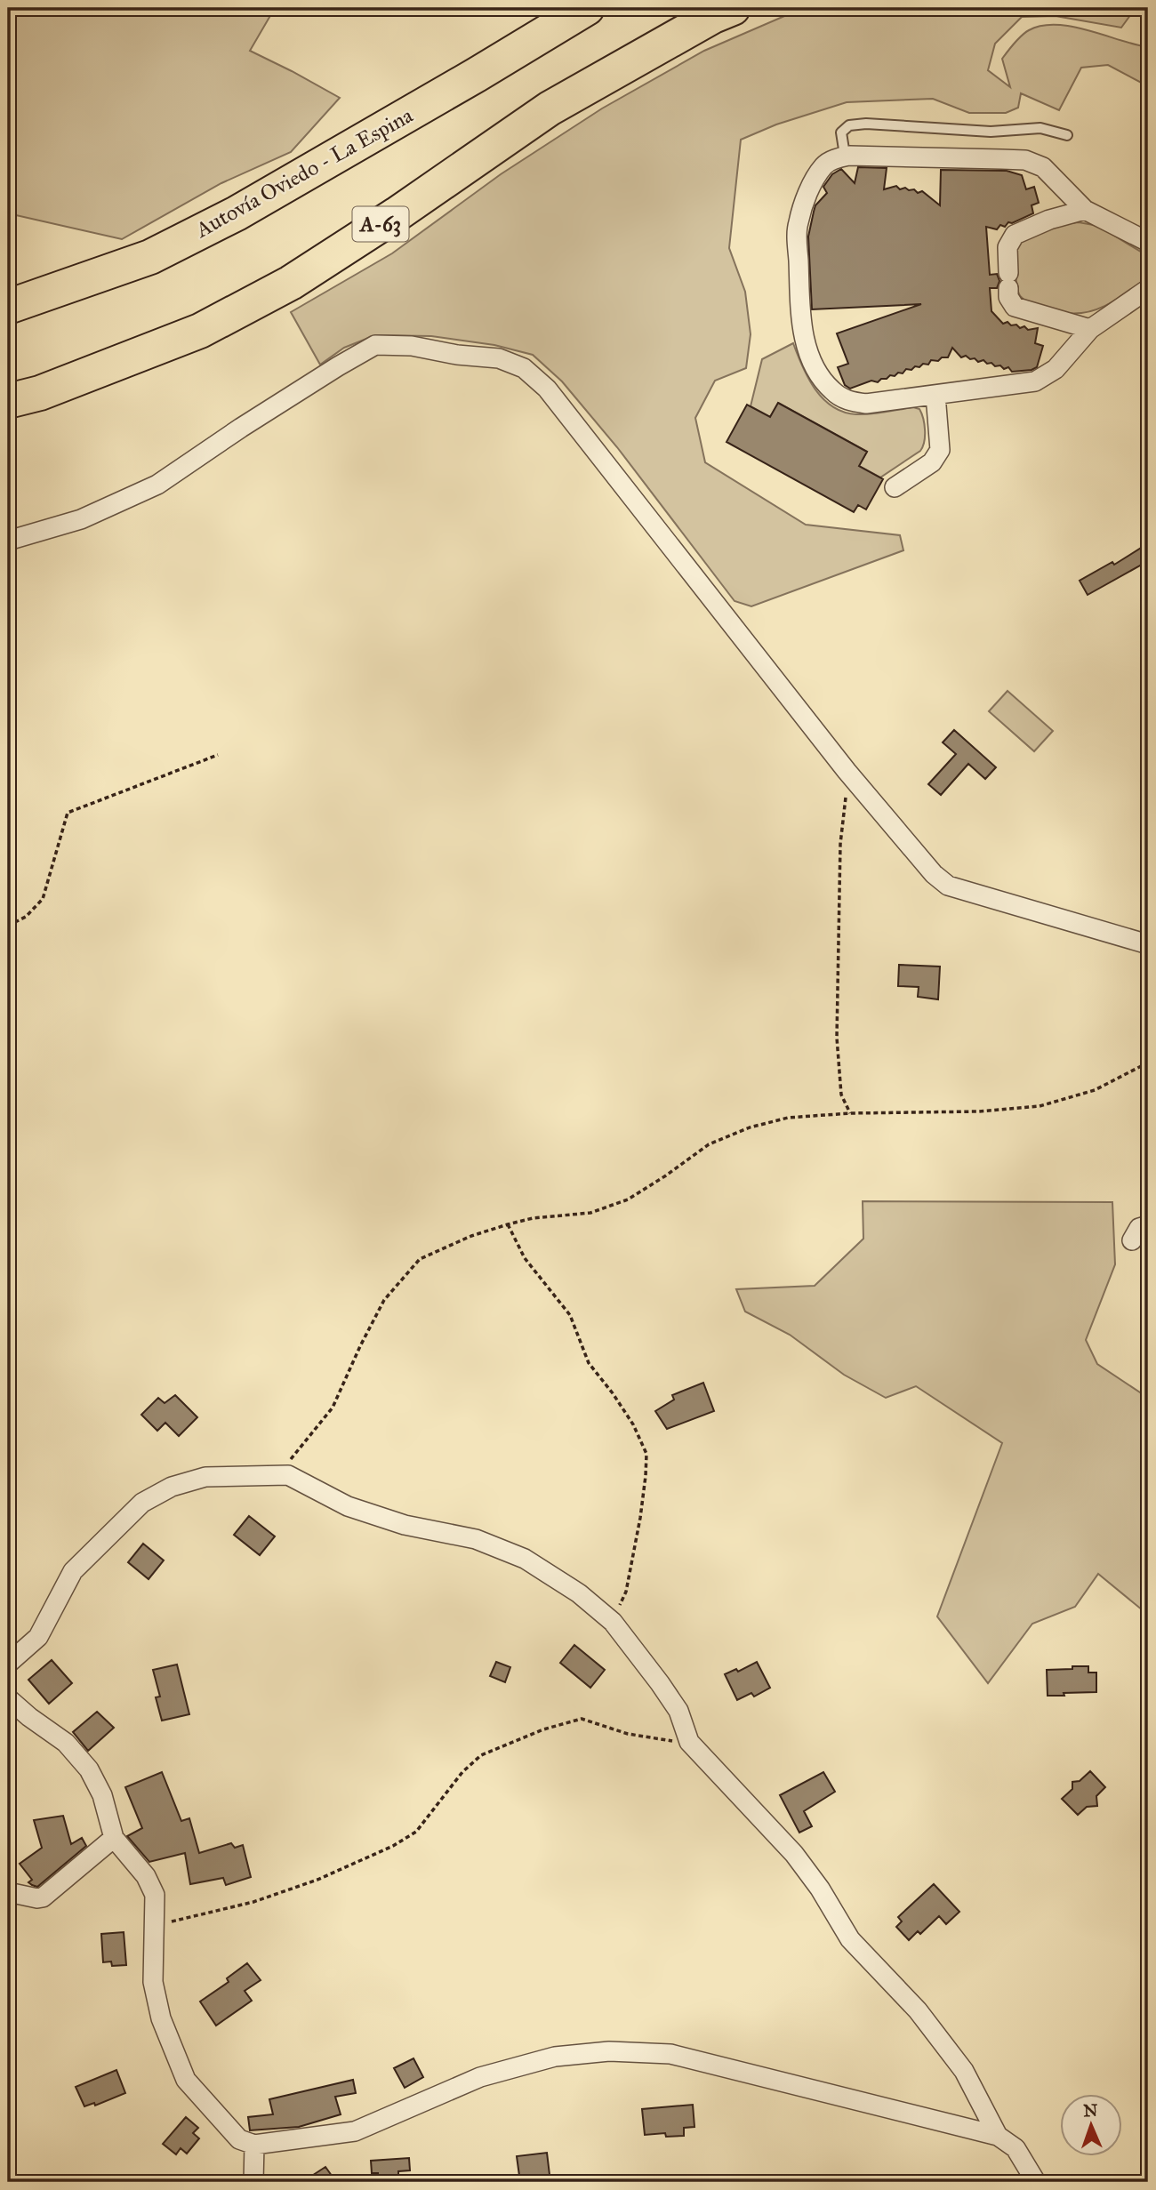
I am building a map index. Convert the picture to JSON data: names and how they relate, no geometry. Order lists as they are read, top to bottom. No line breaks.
{"streets":{"highway":["Autovía Oviedo - La Espina","A-63"]},"north":"top"}
